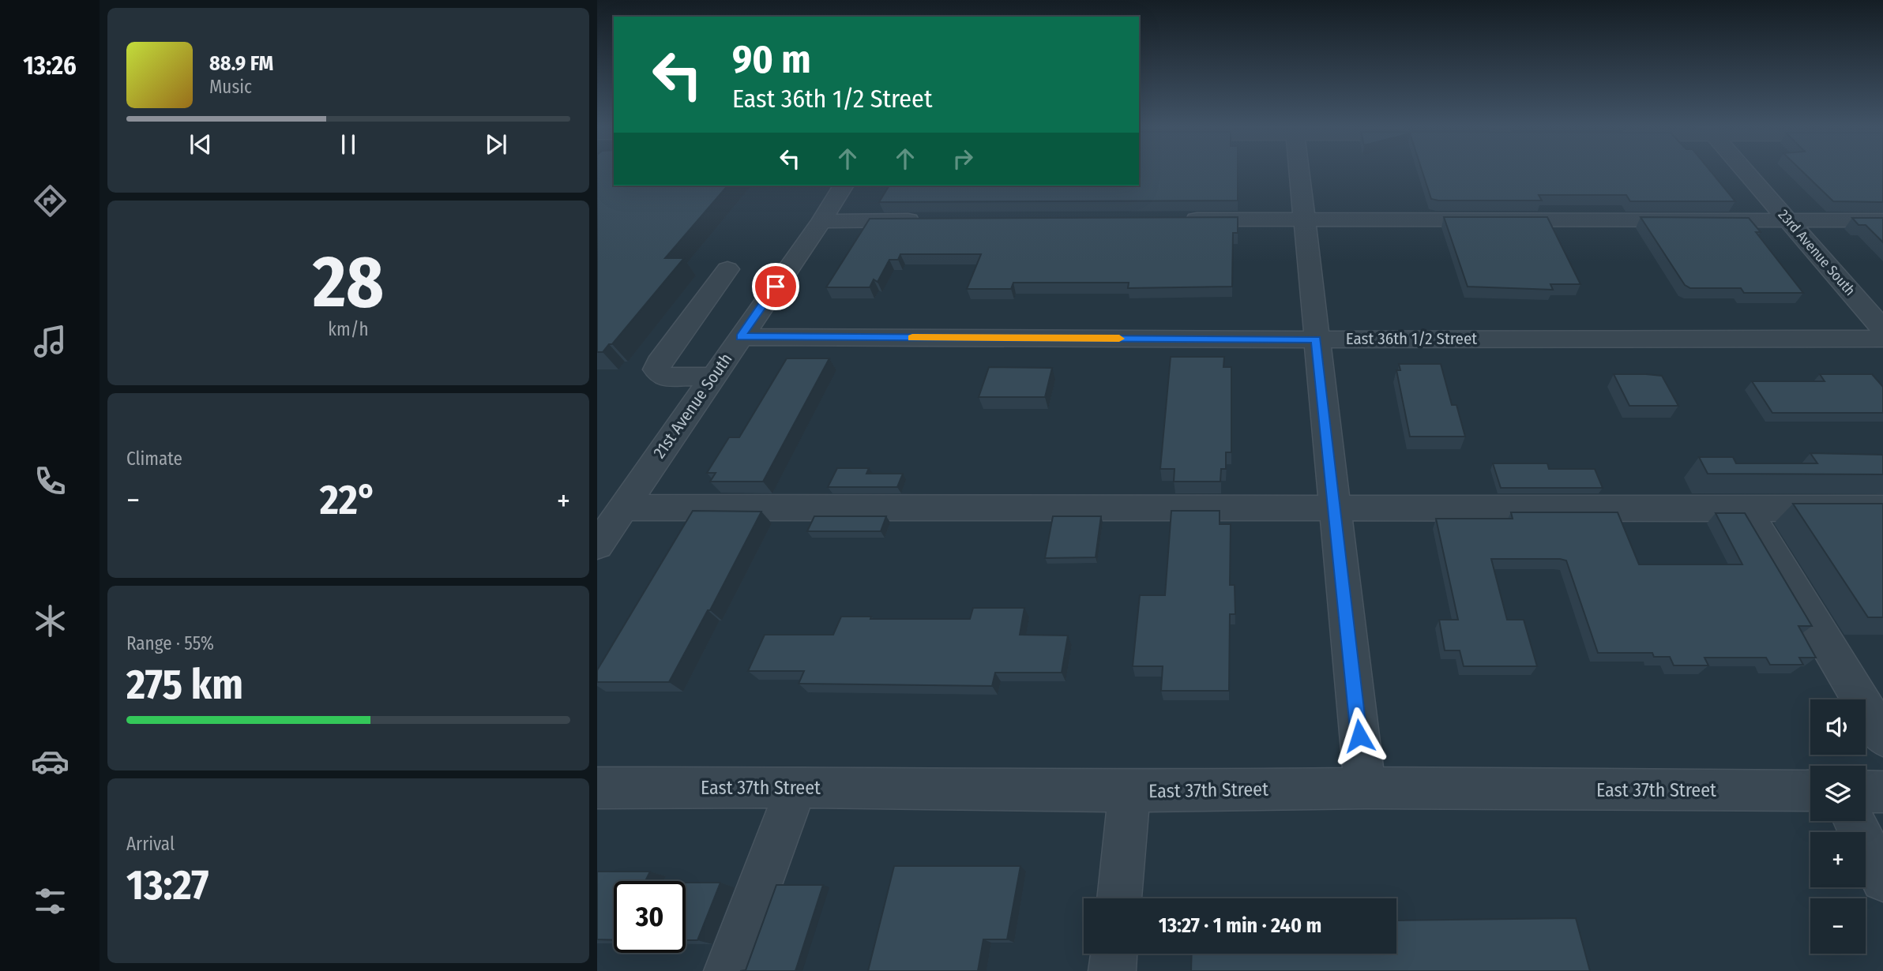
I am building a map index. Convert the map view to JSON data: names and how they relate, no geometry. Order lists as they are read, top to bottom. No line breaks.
{"streets":{"street":["23rd Avenue South","East 36th 1/2 Street","21st Avenue South","East 37th Street"]},"crossings":[["East 36th 1/2 Street","21st Avenue South"]],"page":{"tabs":"13:26","turn":["90 m","East 36th 1/2 Street"],"song":["88.9 FM","Music"],"tile":[["28","km/h"],"Climate",["Range · 55%","275 km"],["Arrival","13:27"]],"heat":["−","22°","+"],"map_buttons":["+","−"],"limit":"30","trip":"13:27 · 1 min · 240 m"}}
